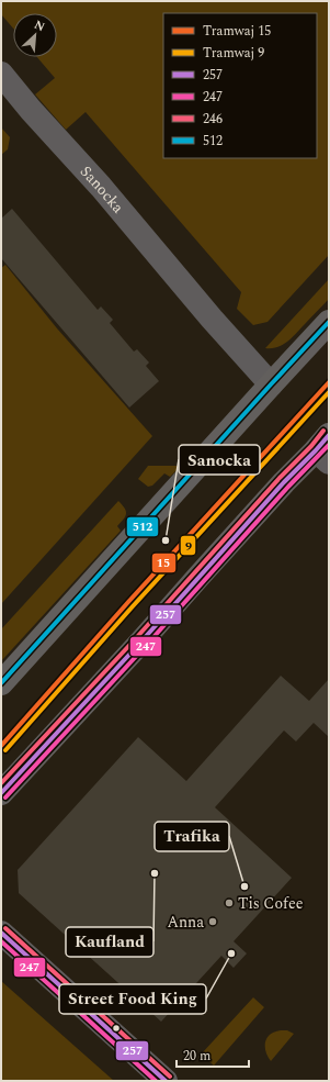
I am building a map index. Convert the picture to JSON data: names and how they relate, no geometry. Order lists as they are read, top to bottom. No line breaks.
{"streets":{"street":["Sanocka"]},"places":["Sanocka","Kaufland","Trafika","Tis Cofee","Anna","Street Food King"],"lines":["transit line 512","tram line 15","tram line 9","transit line 246","transit line 257","transit line 247"],"legend":["Tramwaj 15","Tramwaj 9","257","247","246","512"],"scale_bar":"20 m","north":"top right"}
